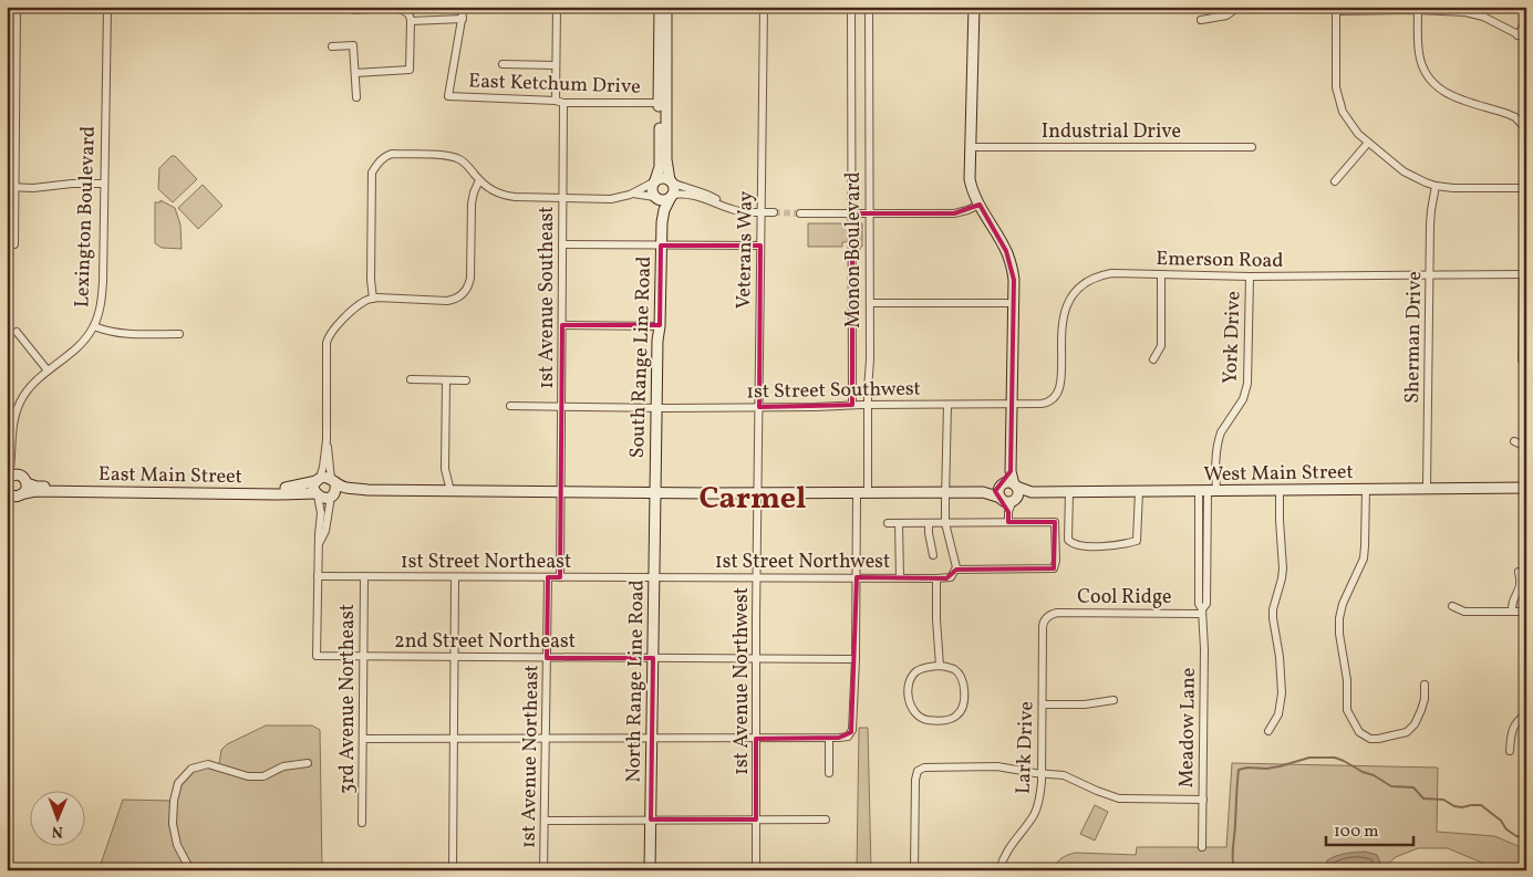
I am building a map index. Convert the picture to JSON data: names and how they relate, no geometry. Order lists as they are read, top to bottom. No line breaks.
{"streets":{"main road":["South Range Line Road","West Main Street","East Main Street","North Range Line Road"],"street":["East Ketchum Drive","Industrial Drive","Lexington Boulevard","Veterans Way","Monon Boulevard","Emerson Road","1st Avenue Southeast","York Drive","Sherman Drive","1st Street Southwest","1st Street Northeast","1st Street Northwest","Cool Ridge","2nd Street Northeast","1st Avenue Northwest","3rd Avenue Northeast","Meadow Lane","Lark Drive","1st Avenue Northeast"]},"crossings":[["East Ketchum Drive","1st Avenue Southeast"],["Veterans Way","1st Street Southwest"],["Veterans Way","1st Avenue Northwest"],["Monon Boulevard","1st Street Southwest"],["Monon Boulevard","1st Street Northwest"],["Monon Boulevard","2nd Street Northeast"],["Emerson Road","York Drive"],["Emerson Road","Sherman Drive"],["Emerson Road","1st Street Southwest"],["1st Avenue Southeast","1st Street Southwest"],["1st Avenue Southeast","East Main Street"],["York Drive","West Main Street"],["York Drive","Meadow Lane"],["Sherman Drive","West Main Street"],["South Range Line Road","1st Street Southwest"],["South Range Line Road","East Main Street"],["South Range Line Road","North Range Line Road"],["West Main Street","Meadow Lane"],["East Main Street","North Range Line Road"],["1st Street Northeast","1st Street Northwest"],["1st Street Northeast","2nd Street Northeast"],["1st Street Northeast","North Range Line Road"],["1st Street Northeast","3rd Avenue Northeast"],["1st Street Northeast","1st Avenue Northeast"],["1st Street Northwest","North Range Line Road"],["1st Street Northwest","1st Avenue Northwest"],["Cool Ridge","Meadow Lane"],["Cool Ridge","Lark Drive"],["2nd Street Northeast","North Range Line Road"],["2nd Street Northeast","1st Avenue Northwest"],["2nd Street Northeast","3rd Avenue Northeast"],["2nd Street Northeast","1st Avenue Northeast"]],"districts":["Carmel"],"scale_bar":"100 m","north":"bottom"}
